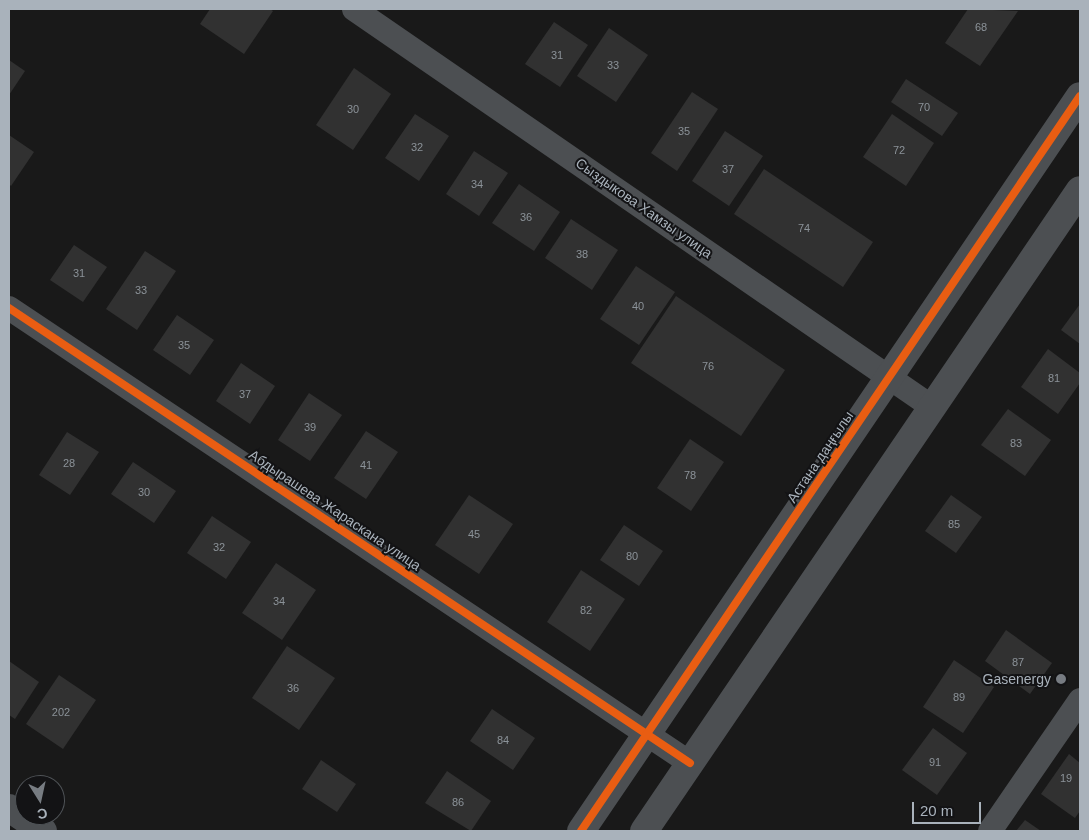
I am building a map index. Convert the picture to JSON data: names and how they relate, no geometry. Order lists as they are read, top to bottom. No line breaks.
{"streets":{"street":["Сыздыкова Хамзы улица","Астана даңғылы","Абдырашева Жараскана улица"]},"crossings":[["Сыздыкова Хамзы улица","Астана даңғылы"],["Астана даңғылы","Абдырашева Жараскана улица"]],"places":["Gasenergy"],"house_numbers":["68","31","33","70","30","35","32","72","37","34","36","74","38","31","33","40","35","76","81","37","39","83","28","41","78","30","85","45","32","80","34","82","87","36","89","202","84","91","19","86"],"scale_bar":"20 m","north":"bottom"}
